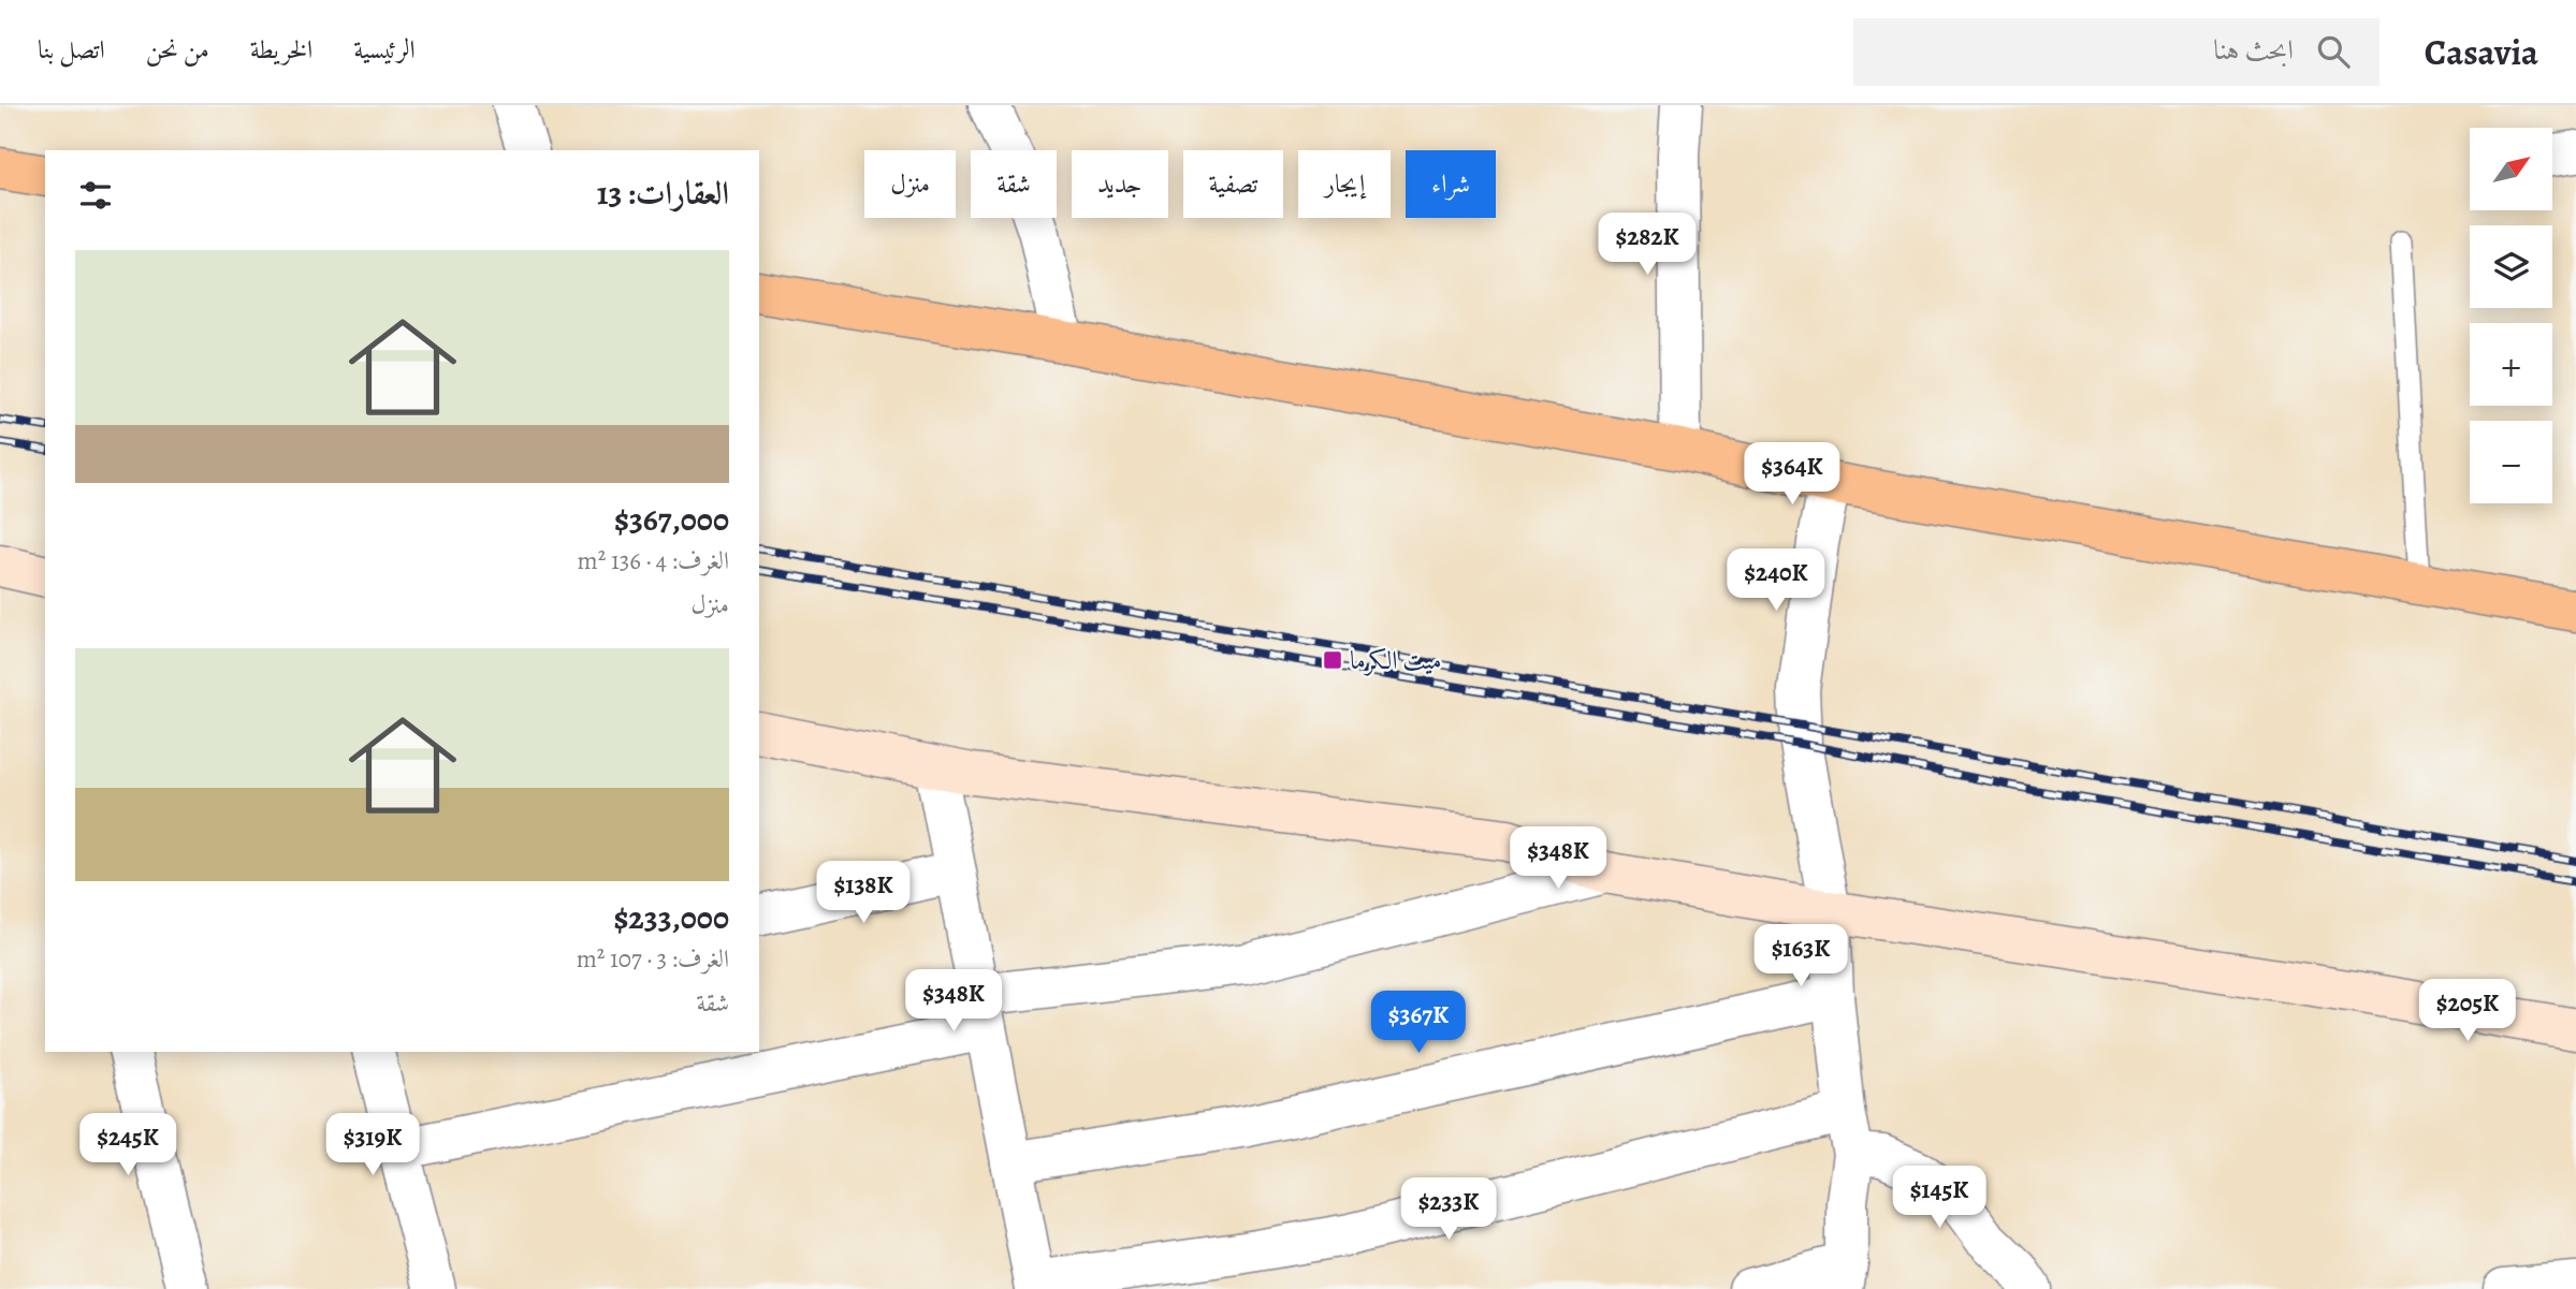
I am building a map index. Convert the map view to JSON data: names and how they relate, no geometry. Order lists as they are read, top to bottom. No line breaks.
{"places":{"transit":["ميت الكرما"]},"north":"top right","page":{"header":"Casavia","search":"ابحث هنا","nav":["الرئيسية","الخريطة","من نحن","اتصل بنا"],"map_buttons":["+","−"],"chip":["شراء","إيجار","تصفية","جديد","شقة","منزل"],"heading":"العقارات: 13","price":["$282K","$364K","$240K","$348K","$138K","$163K","$348K","$205K","$367K","$245K","$319K","$145K","$233K"],"list":[{"name":"$367,000","note":"الغرف: 4 · 136 m² · منزل"},{"name":"$233,000","note":"الغرف: 3 · 107 m² · شقة"}]}}
